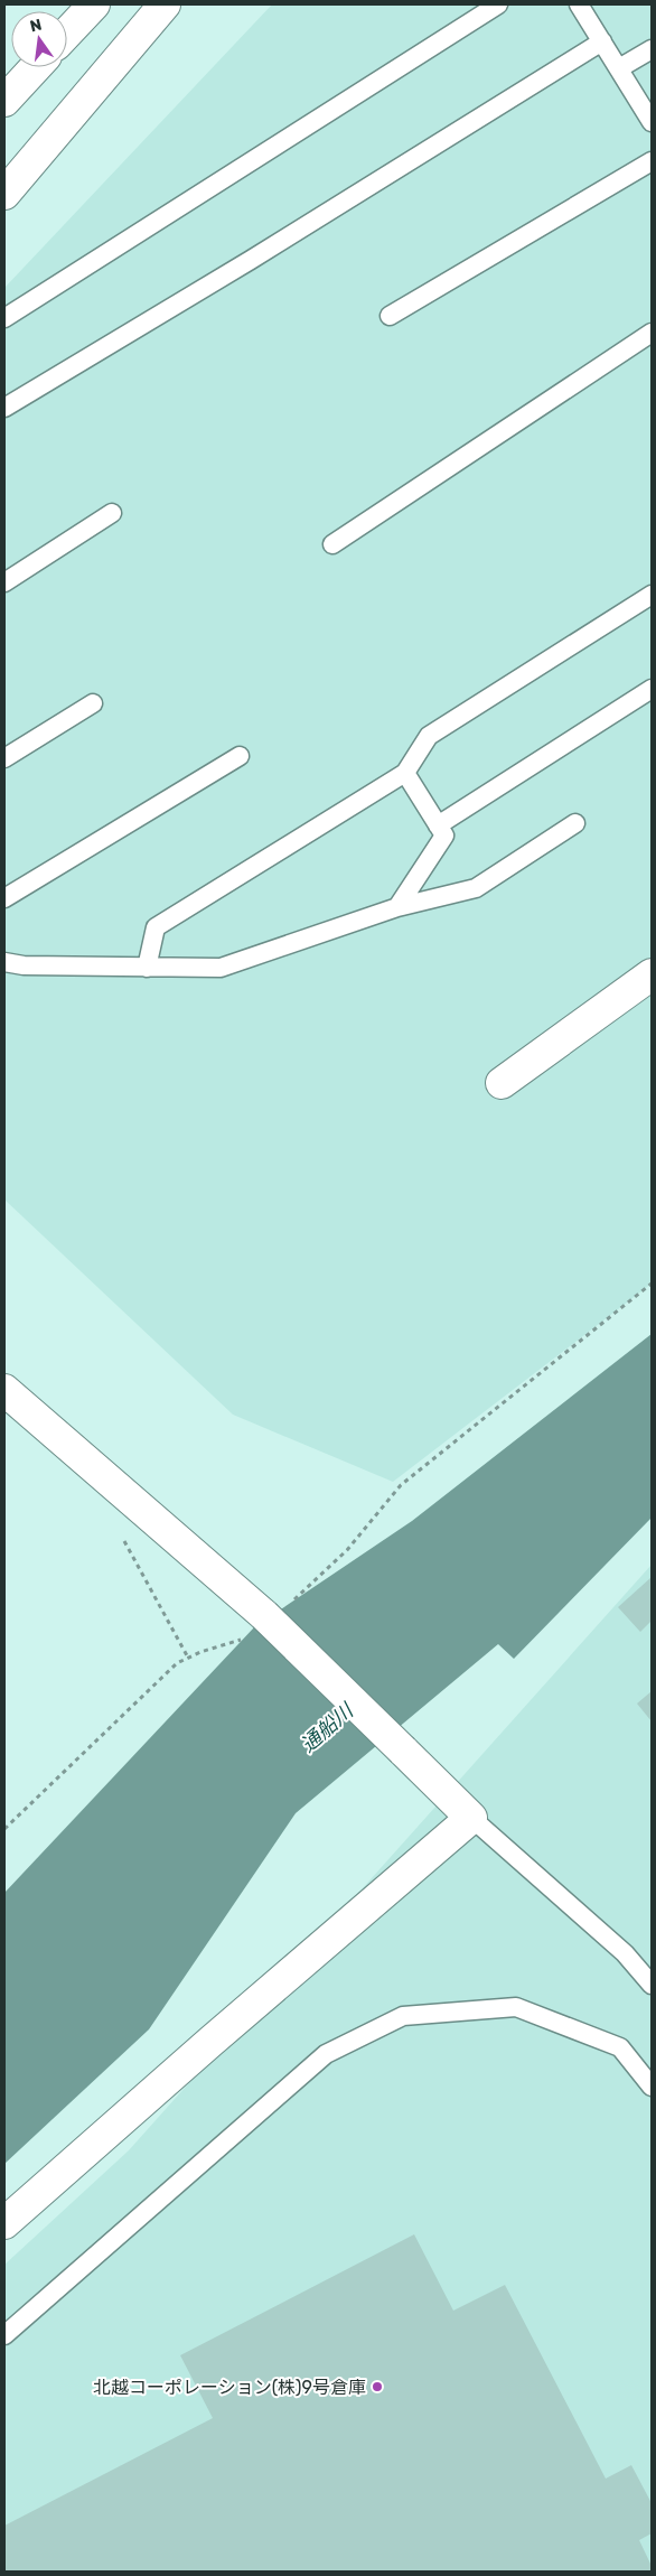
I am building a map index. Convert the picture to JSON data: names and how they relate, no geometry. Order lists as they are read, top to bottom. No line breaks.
{"water":["通船川"],"places":["北越コーポレーション(株)9号倉庫"],"north":"top"}
